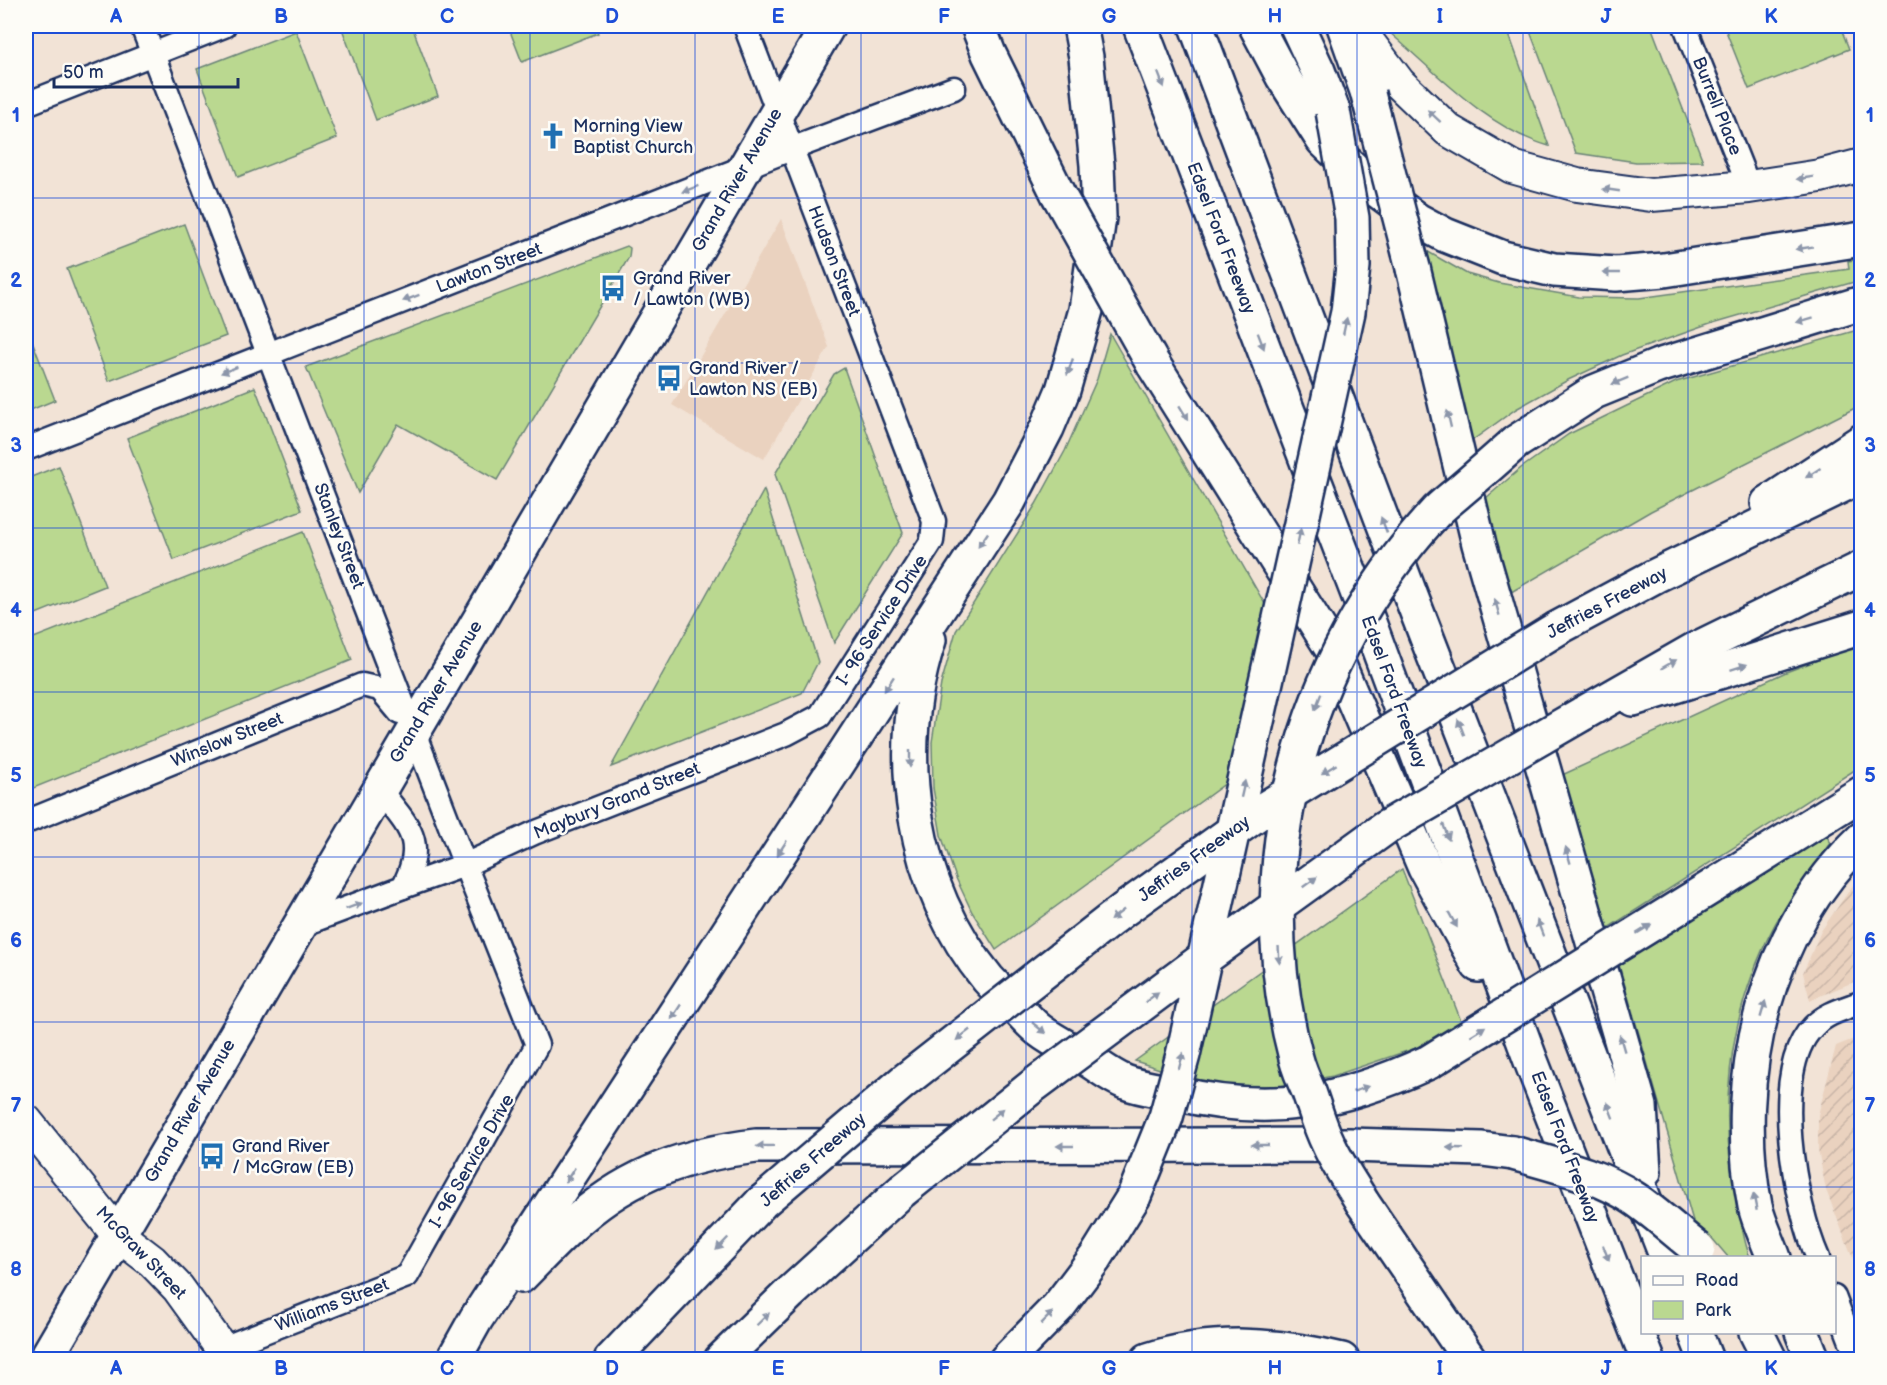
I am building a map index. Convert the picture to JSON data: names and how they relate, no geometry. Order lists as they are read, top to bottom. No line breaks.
{"streets":{"main road":["Grand River Avenue","Edsel Ford Freeway","Jeffries Freeway"],"street":["Burrell Place","Hudson Street","Lawton Street","Stanley Street","I- 96 Service Drive","Winslow Street","Maybury Grand Street","McGraw Street","Williams Street"]},"crossings":[["Grand River Avenue","Hudson Street"],["Grand River Avenue","Lawton Street"],["Grand River Avenue","Stanley Street"],["Grand River Avenue","Winslow Street"],["Grand River Avenue","Maybury Grand Street"],["Grand River Avenue","McGraw Street"],["Hudson Street","Lawton Street"],["Hudson Street","I- 96 Service Drive"],["Lawton Street","Stanley Street"],["Stanley Street","I- 96 Service Drive"],["Stanley Street","Winslow Street"],["Stanley Street","Maybury Grand Street"],["I- 96 Service Drive","Maybury Grand Street"],["I- 96 Service Drive","Williams Street"],["McGraw Street","Williams Street"]],"one_way":["Lawton Street"],"places":{"church":["Morning View Baptist Church"],"bus stop":["Grand River / Lawton (WB)","Grand River / Lawton NS (EB)","Grand River / McGraw (EB)"]},"legend":["Road","Park"],"scale_bar":"50 m","grid":{"columns":["A","B","C","D","E","F","G","H","I","J","K"],"rows":["1","2","3","4","5","6","7","8"]}}
